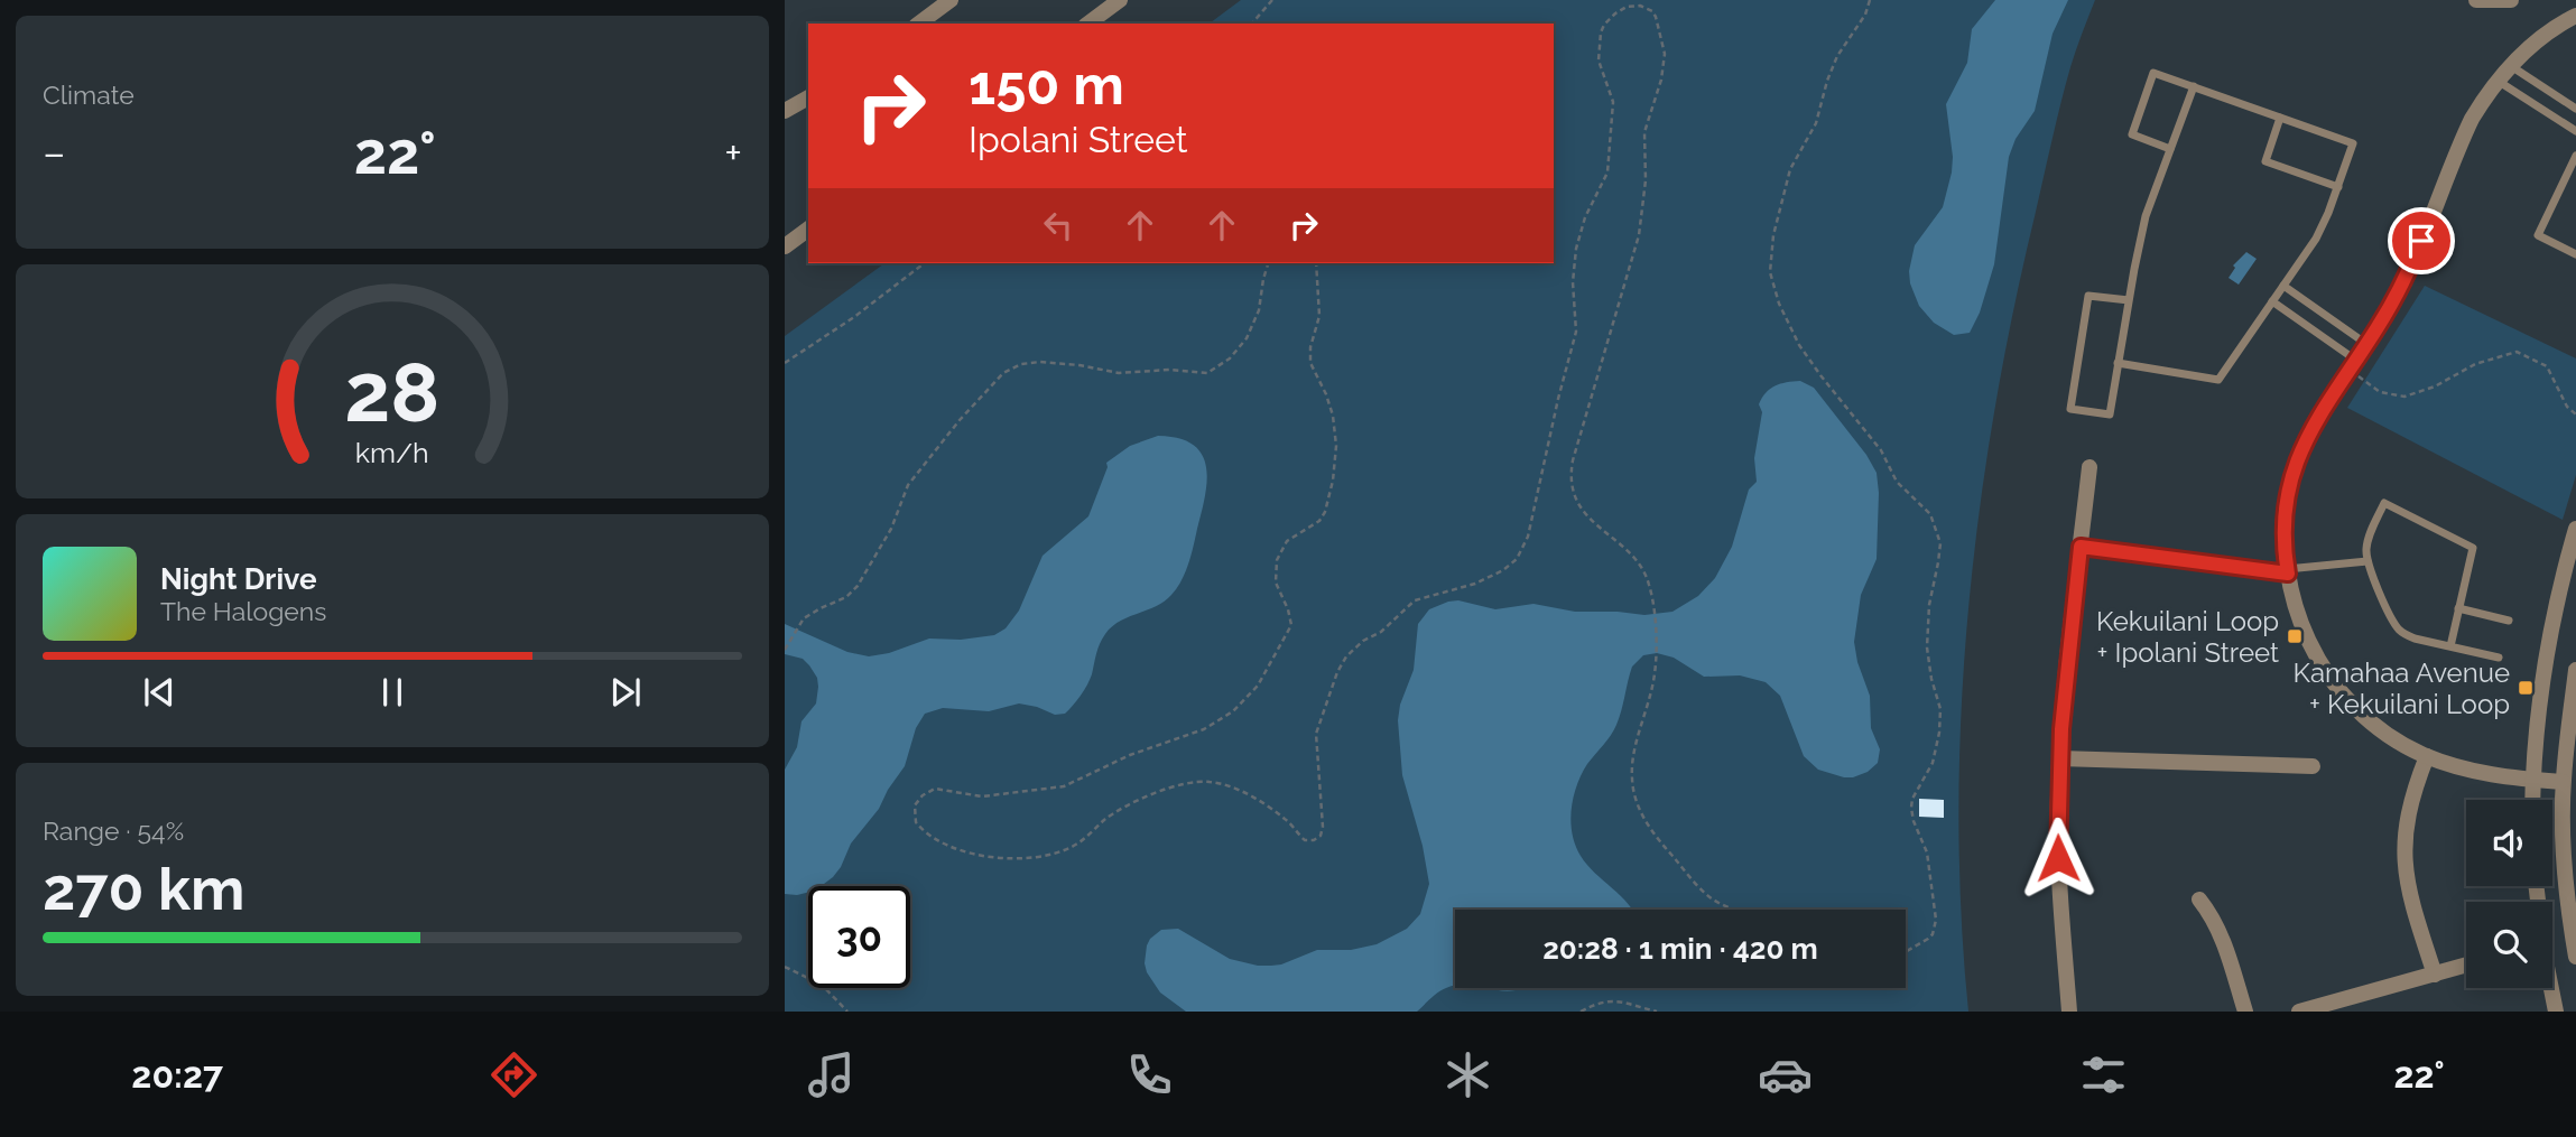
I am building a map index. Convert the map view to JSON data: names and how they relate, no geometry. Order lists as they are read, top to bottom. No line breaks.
{"places":{"transit":["Kekuilani Loop + Ipolani Street","Kamahaa Avenue + Kekuilani Loop"]},"page":{"tile":["Climate",["Range · 54%","270 km"]],"turn":["150 m","Ipolani Street"],"heat":["−","22°","+"],"song":["Night Drive","The Halogens"],"limit":"30","trip":"20:28 · 1 min · 420 m","tabs":["20:27","22°"],"gauge":["28","km/h"]}}
